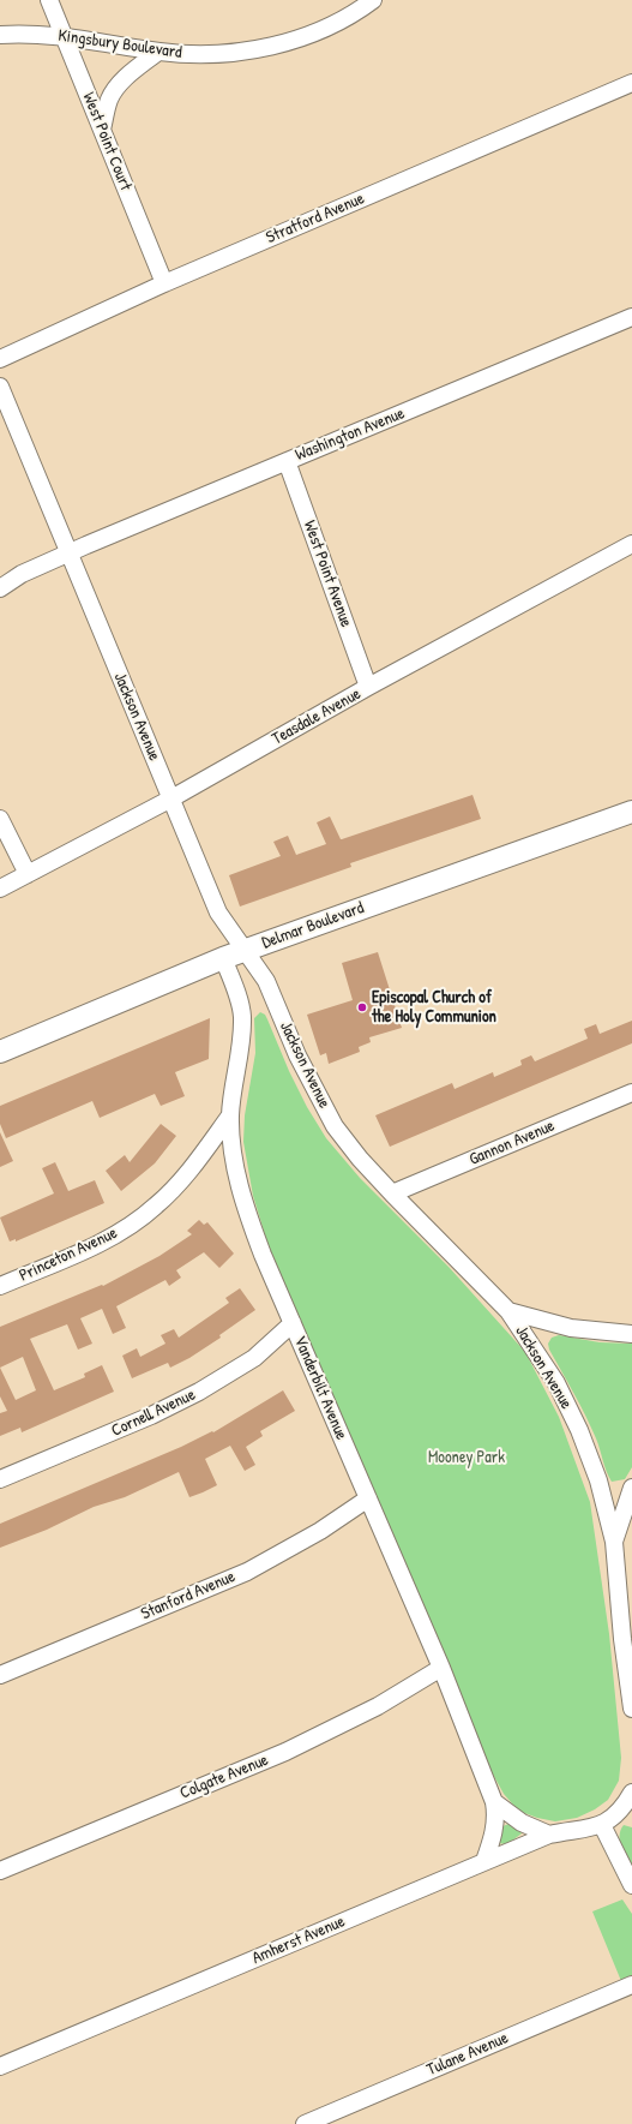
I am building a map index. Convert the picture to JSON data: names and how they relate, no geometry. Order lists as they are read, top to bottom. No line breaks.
{"streets":{"main road":["Delmar Boulevard"],"street":["Kingsbury Boulevard","West Point Court","Stratford Avenue","Washington Avenue","West Point Avenue","Jackson Avenue","Teasdale Avenue","Gannon Avenue","Princeton Avenue","Vanderbilt Avenue","Cornell Avenue","Stanford Avenue","Colgate Avenue","Amherst Avenue","Tulane Avenue"]},"crossings":[["Kingsbury Boulevard","West Point Court"],["West Point Court","Stratford Avenue"],["Washington Avenue","West Point Avenue"],["Washington Avenue","Jackson Avenue"],["West Point Avenue","Teasdale Avenue"],["Jackson Avenue","Teasdale Avenue"],["Jackson Avenue","Delmar Boulevard"],["Jackson Avenue","Gannon Avenue"],["Delmar Boulevard","Vanderbilt Avenue"],["Princeton Avenue","Vanderbilt Avenue"],["Vanderbilt Avenue","Cornell Avenue"],["Vanderbilt Avenue","Stanford Avenue"],["Vanderbilt Avenue","Colgate Avenue"],["Vanderbilt Avenue","Amherst Avenue"]],"parks":["Mooney Park"],"places":["Episcopal Church of the Holy Communion"]}
